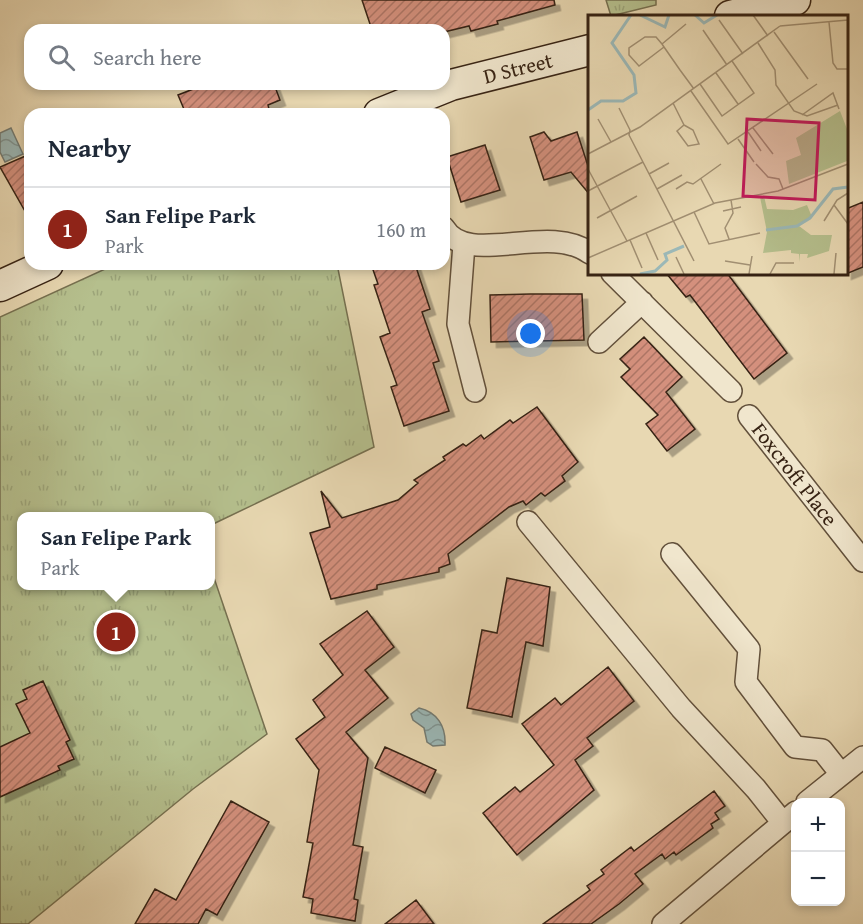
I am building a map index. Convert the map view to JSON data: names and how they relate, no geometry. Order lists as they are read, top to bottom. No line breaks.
{"streets":{"main road":["D Street"],"street":["Foxcroft Place"]},"page":{"search":"Search here","heading":"Nearby","list":[{"mark":"1","name":"San Felipe Park","note":"Park","value":"160 m"}],"popup":["San Felipe Park","Park"],"pins":"1","map_buttons":["+","−"]}}
